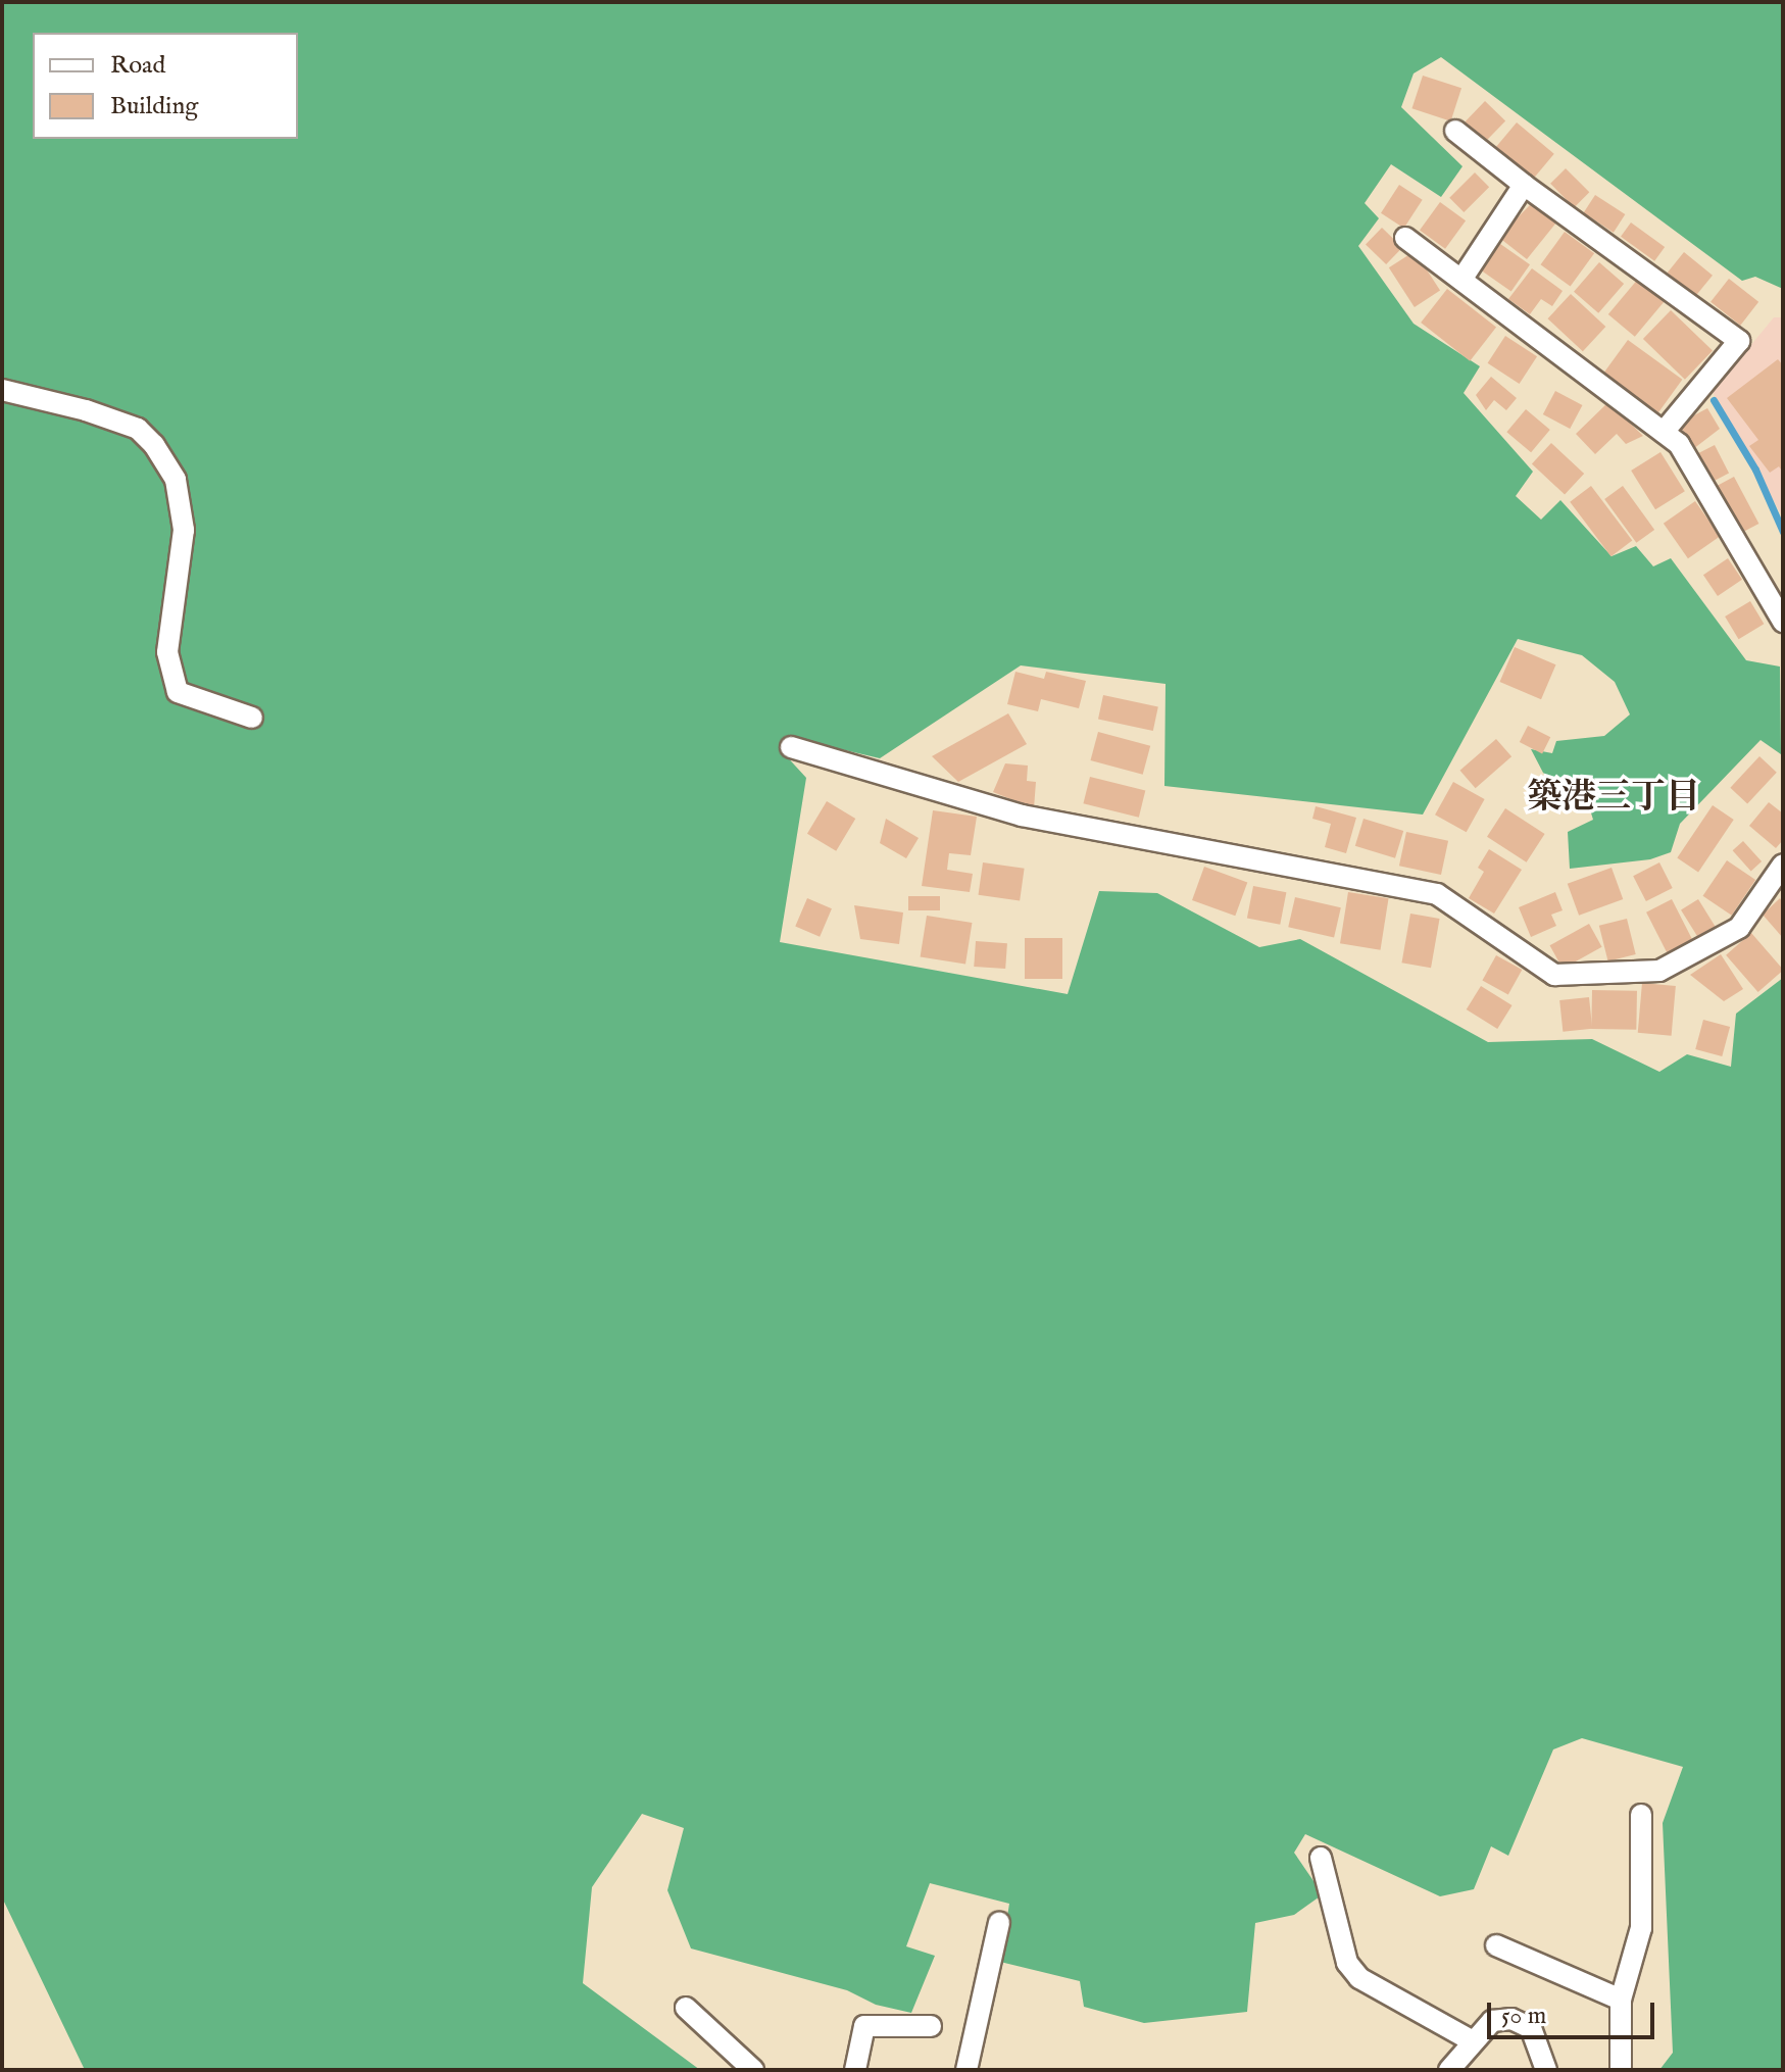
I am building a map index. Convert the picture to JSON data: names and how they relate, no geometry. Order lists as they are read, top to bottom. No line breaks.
{"districts":["築港三丁目"],"legend":["Road","Building"],"scale_bar":"50 m"}
